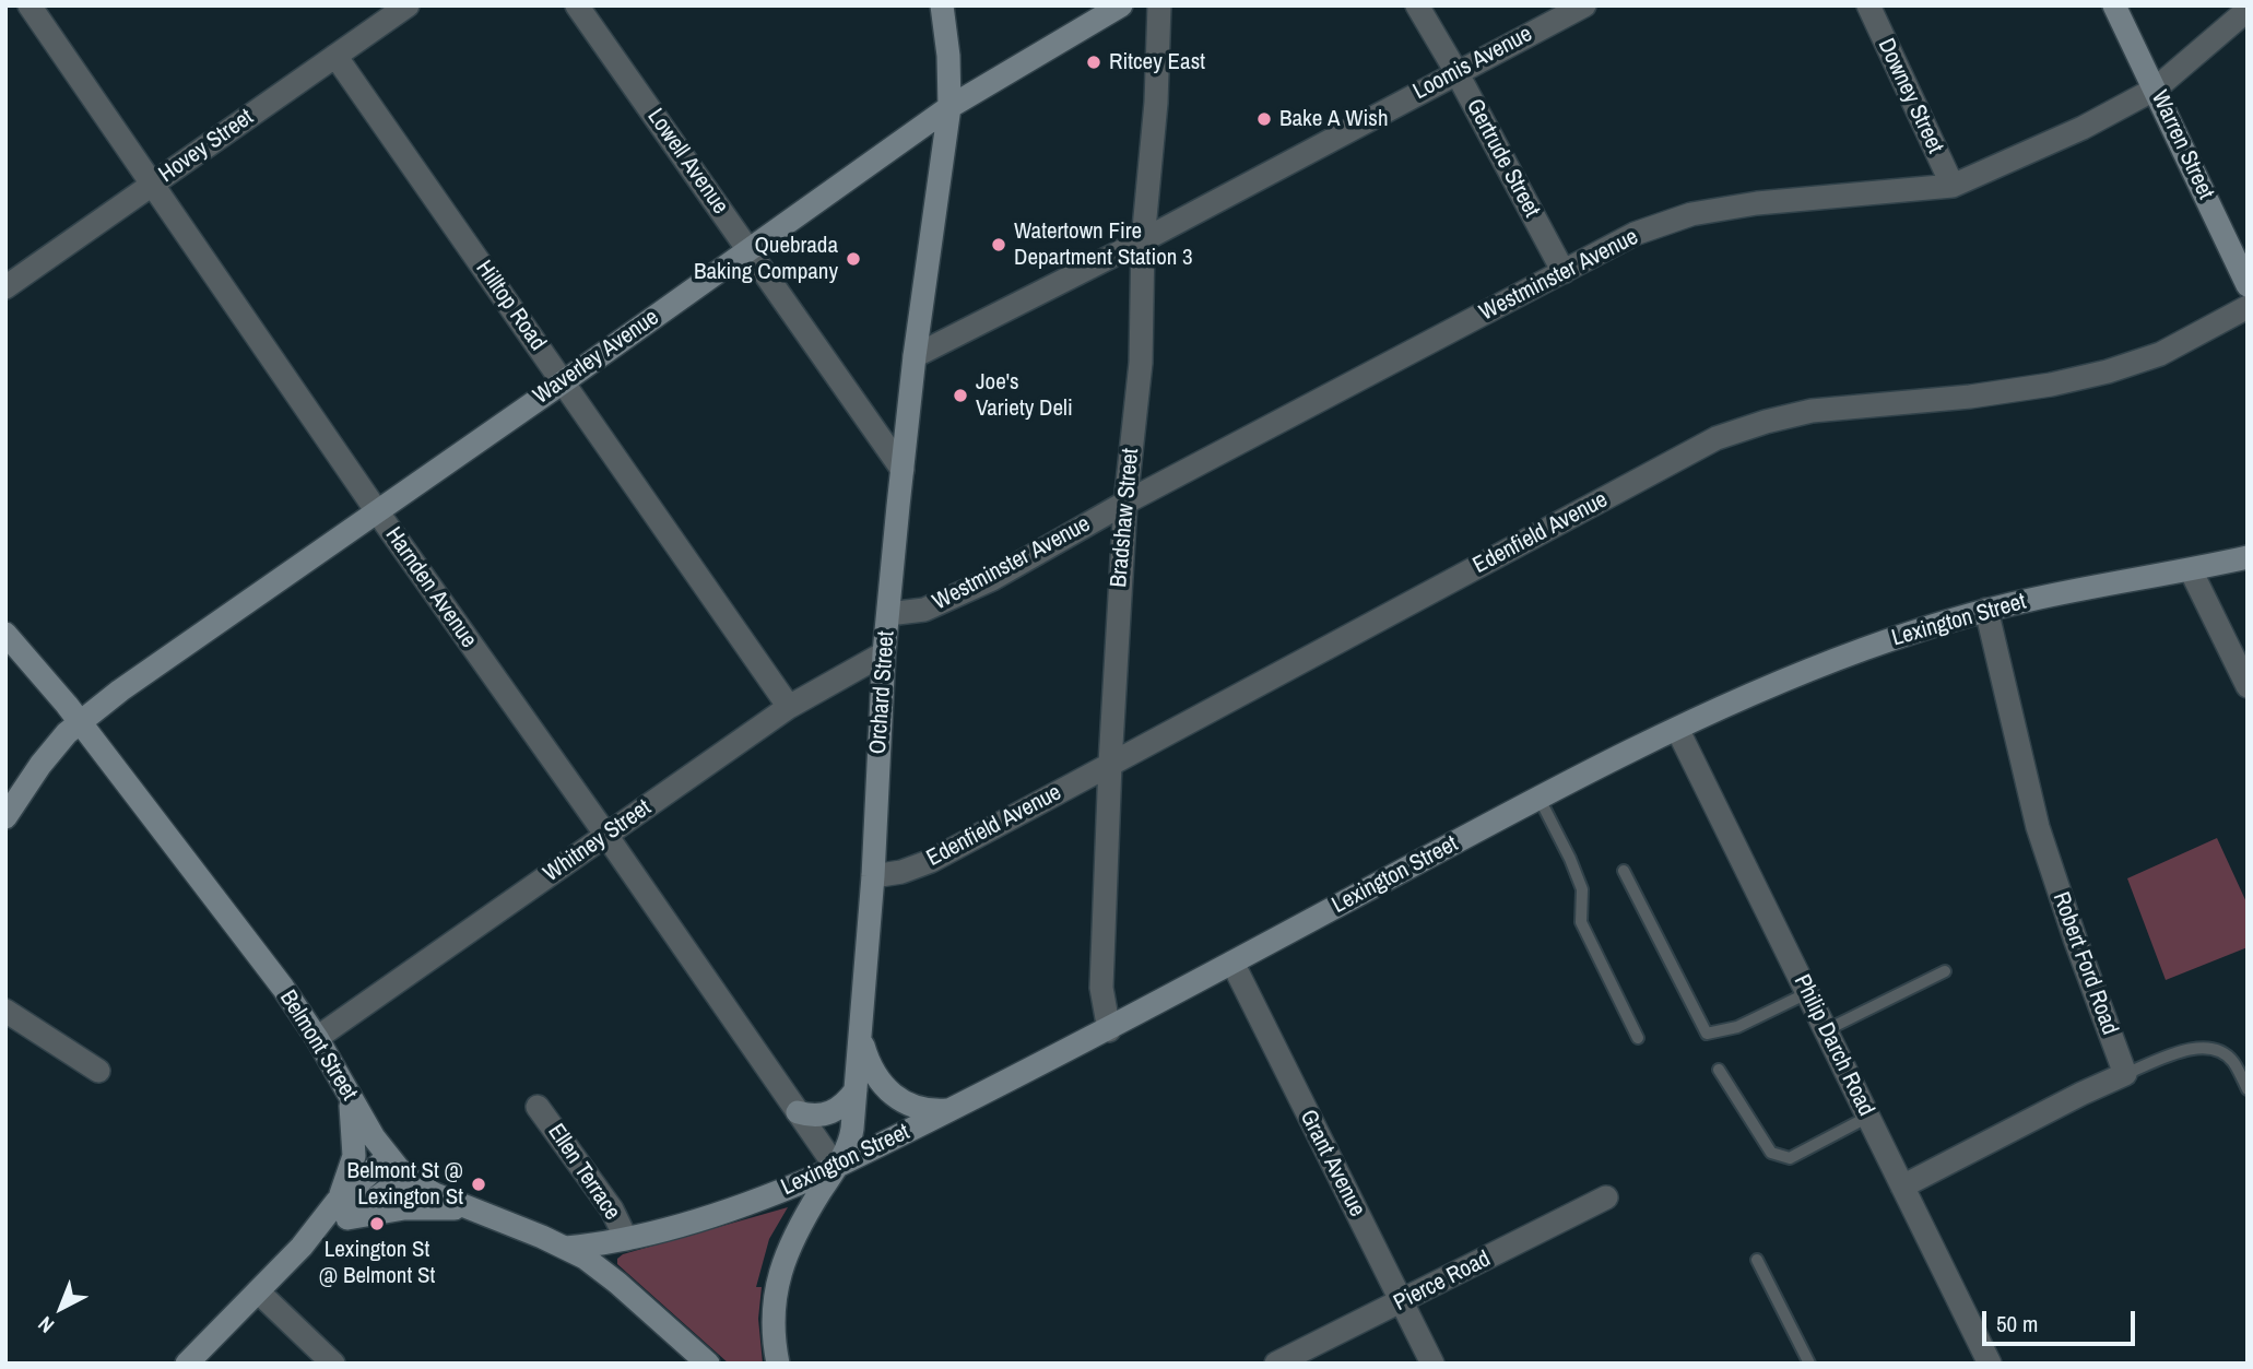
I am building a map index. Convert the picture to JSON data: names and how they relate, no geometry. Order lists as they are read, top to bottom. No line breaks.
{"streets":{"street":["Loomis Avenue","Downey Street","Warren Street","Hovey Street","Gertrude Street","Lowell Avenue","Westminster Avenue","Hilltop Road","Waverley Avenue","Bradshaw Street","Edenfield Avenue","Harnden Avenue","Lexington Street","Orchard Street","Whitney Street","Robert Ford Road","Belmont Street","Philip Darch Road","Grant Avenue","Ellen Terrace","Pierce Road"]},"crossings":[["Loomis Avenue","Gertrude Street"],["Loomis Avenue","Bradshaw Street"],["Loomis Avenue","Orchard Street"],["Downey Street","Westminster Avenue"],["Warren Street","Westminster Avenue"],["Hovey Street","Hilltop Road"],["Hovey Street","Harnden Avenue"],["Gertrude Street","Westminster Avenue"],["Lowell Avenue","Waverley Avenue"],["Lowell Avenue","Orchard Street"],["Westminster Avenue","Bradshaw Street"],["Westminster Avenue","Orchard Street"],["Hilltop Road","Waverley Avenue"],["Hilltop Road","Whitney Street"],["Waverley Avenue","Harnden Avenue"],["Waverley Avenue","Orchard Street"],["Waverley Avenue","Belmont Street"],["Bradshaw Street","Edenfield Avenue"],["Bradshaw Street","Lexington Street"],["Edenfield Avenue","Orchard Street"],["Harnden Avenue","Lexington Street"],["Harnden Avenue","Orchard Street"],["Harnden Avenue","Whitney Street"],["Lexington Street","Orchard Street"],["Lexington Street","Robert Ford Road"],["Lexington Street","Belmont Street"],["Lexington Street","Philip Darch Road"],["Lexington Street","Grant Avenue"],["Lexington Street","Ellen Terrace"],["Orchard Street","Whitney Street"],["Whitney Street","Belmont Street"],["Grant Avenue","Pierce Road"]],"places":["Ritcey East","Bake A Wish","Watertown Fire Department Station 3","Quebrada Baking Company","Joe's Variety Deli","Belmont St @ Lexington St","Lexington St @ Belmont St"],"scale_bar":"50 m","north":"bottom left"}
